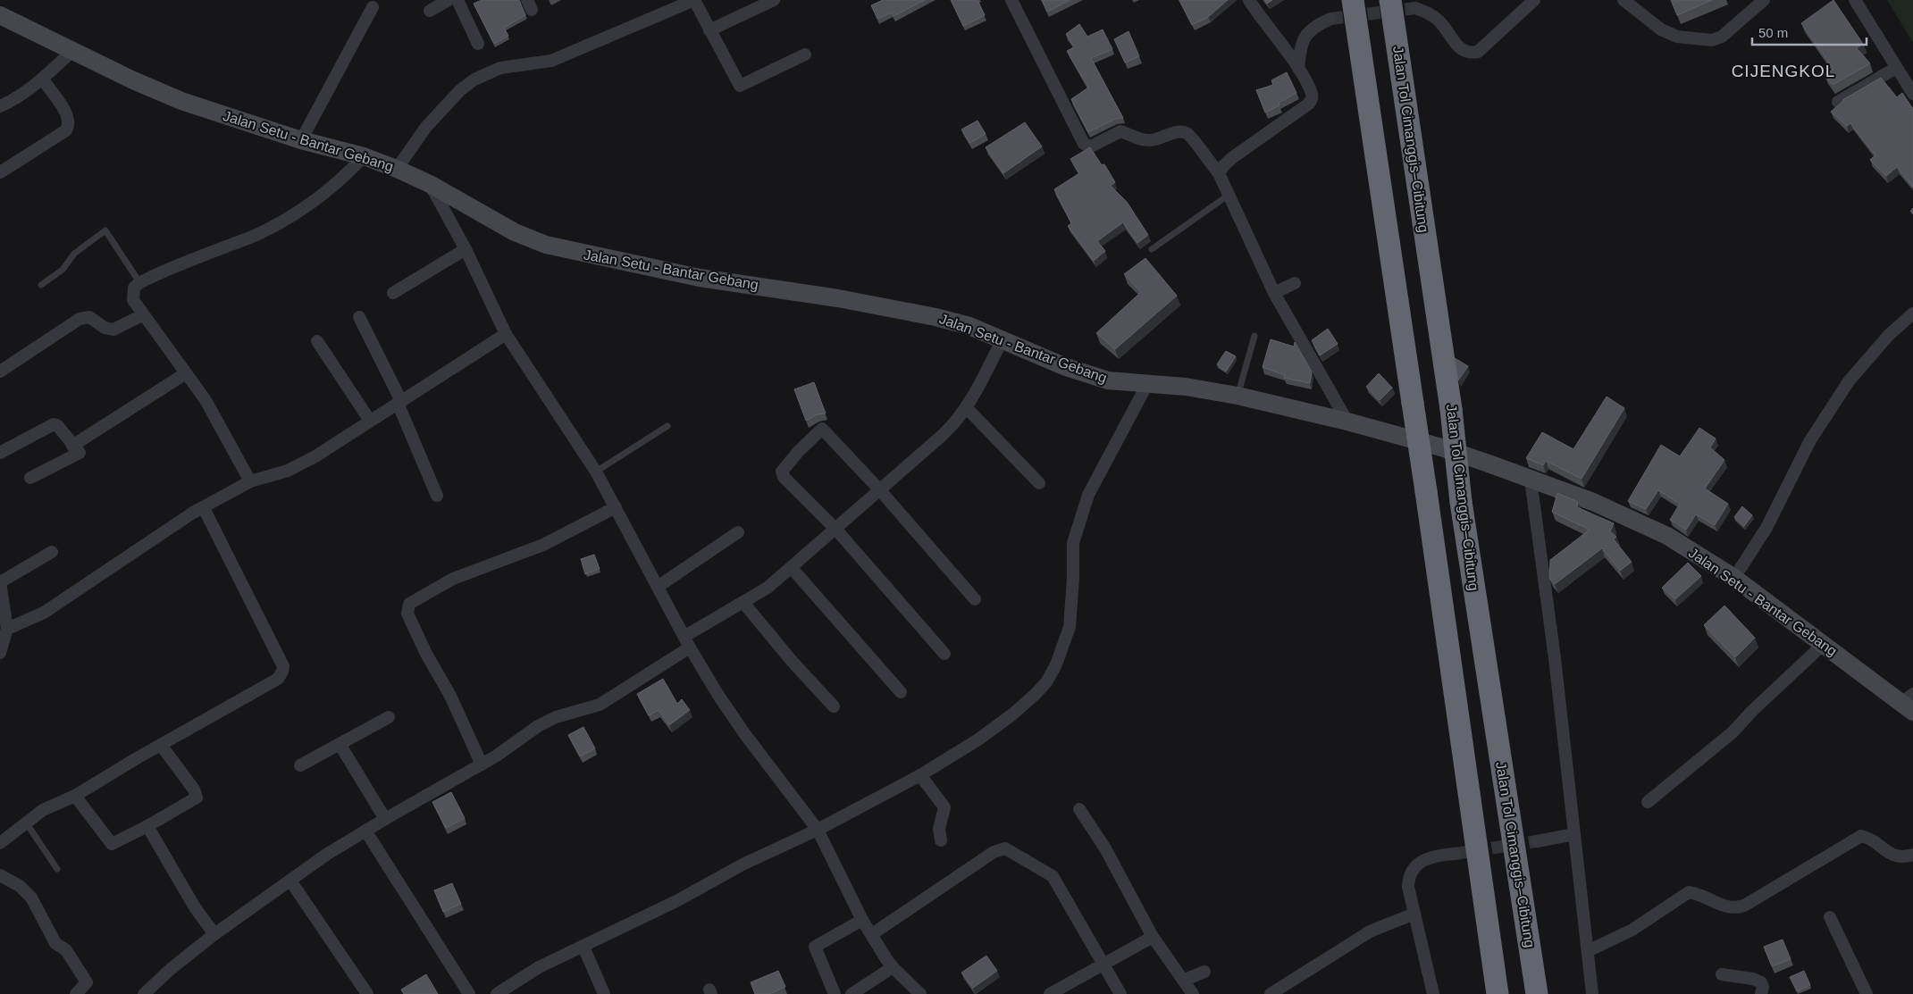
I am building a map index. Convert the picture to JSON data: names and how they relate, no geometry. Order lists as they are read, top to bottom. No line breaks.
{"streets":{"highway":["Jalan Tol Cimanggis–Cibitung"],"main road":["Jalan Setu - Bantar Gebang"]},"districts":["CIJENGKOL"],"scale_bar":"50 m"}
